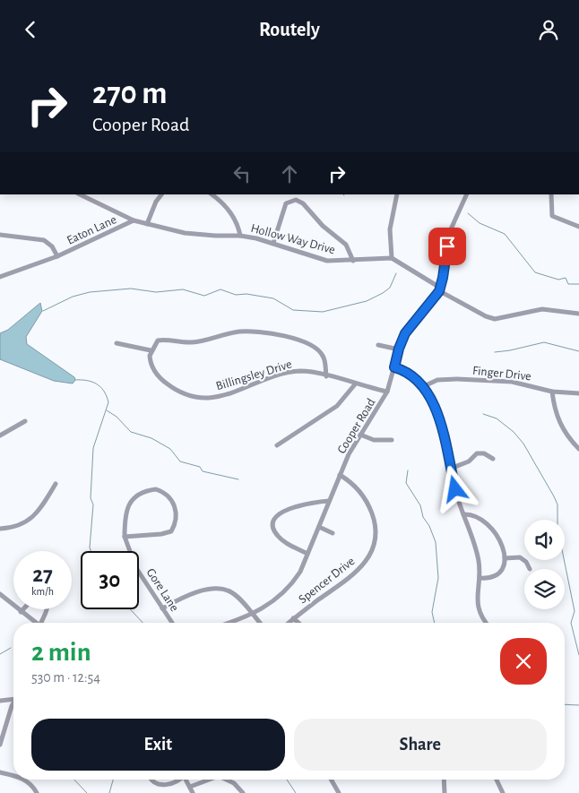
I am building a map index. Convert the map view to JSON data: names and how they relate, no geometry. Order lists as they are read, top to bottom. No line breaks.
{"streets":{"street":["Eaton Lane","Hollow Way Drive","Finger Drive","Billingsley Drive","Cooper Road","Spencer Drive","Gore Lane"]},"crossings":[["Eaton Lane","Hollow Way Drive"],["Billingsley Drive","Cooper Road"],["Cooper Road","Spencer Drive"]],"page":{"header":"Routely","turn":["270 m","Cooper Road"],"speed":"27 km/h","limit":"30","heading":["2 min","530 m · 12:54"],"buttons":["Exit","Share"]}}
